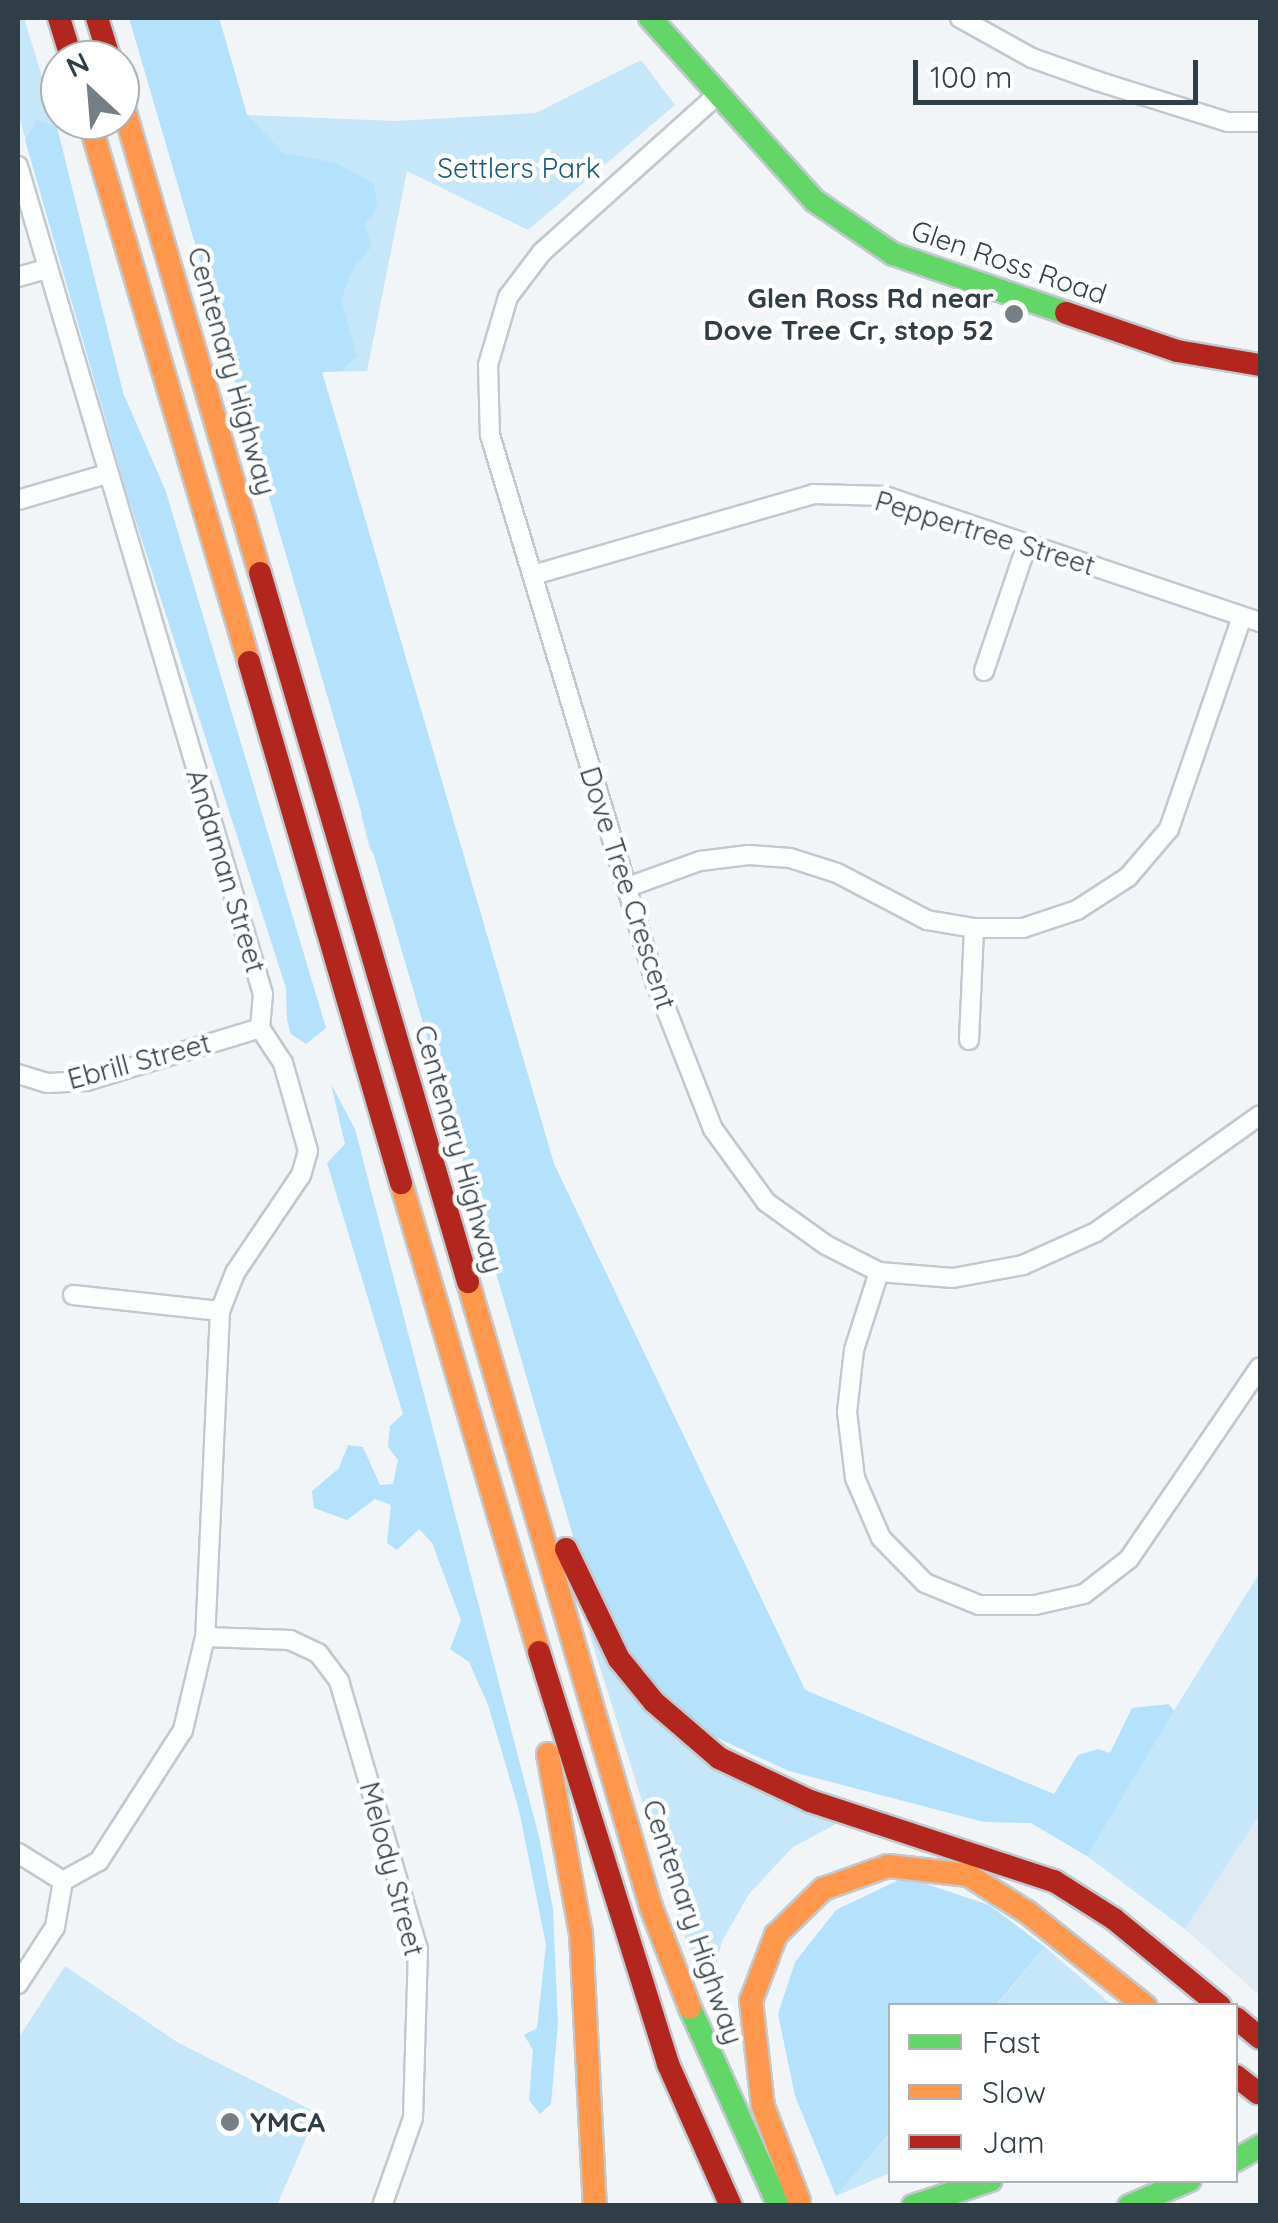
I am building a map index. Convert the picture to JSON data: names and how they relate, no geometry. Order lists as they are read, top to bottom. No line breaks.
{"streets":{"main road":["Glen Ross Road","Centenary Highway"],"street":["Peppertree Street","Andaman Street","Dove Tree Crescent","Ebrill Street","Melody Street"]},"crossings":[["Glen Ross Road","Dove Tree Crescent"],["Peppertree Street","Dove Tree Crescent"],["Andaman Street","Ebrill Street"],["Andaman Street","Melody Street"]],"parks":["Settlers Park"],"places":["Glen Ross Rd near Dove Tree Cr, stop 52","YMCA"],"legend":["Fast","Slow","Jam"],"scale_bar":"100 m","north":"top left"}
